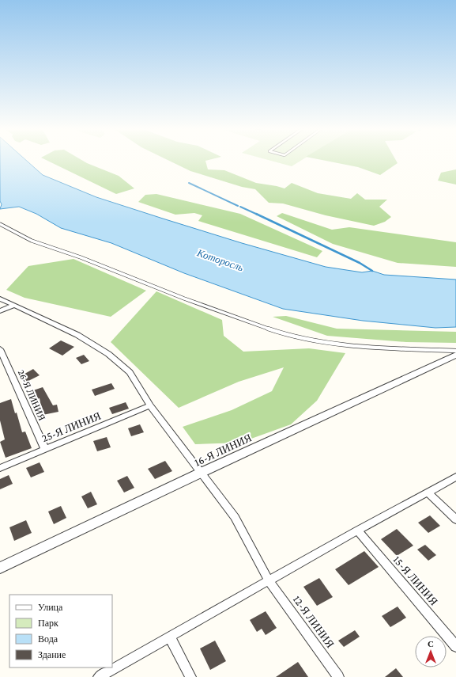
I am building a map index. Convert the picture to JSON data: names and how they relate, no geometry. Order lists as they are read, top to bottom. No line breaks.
{"streets":{"street":["26-Я ЛИНИЯ","25-Я ЛИНИЯ","16-Я ЛИНИЯ","15-Я ЛИНИЯ","12-Я ЛИНИЯ"]},"crossings":[["26-Я ЛИНИЯ","25-Я ЛИНИЯ"],["25-Я ЛИНИЯ","12-Я ЛИНИЯ"],["16-Я ЛИНИЯ","12-Я ЛИНИЯ"]],"water":["Которосль"],"legend":["Улица","Парк","Вода","Здание"],"north":"top"}
